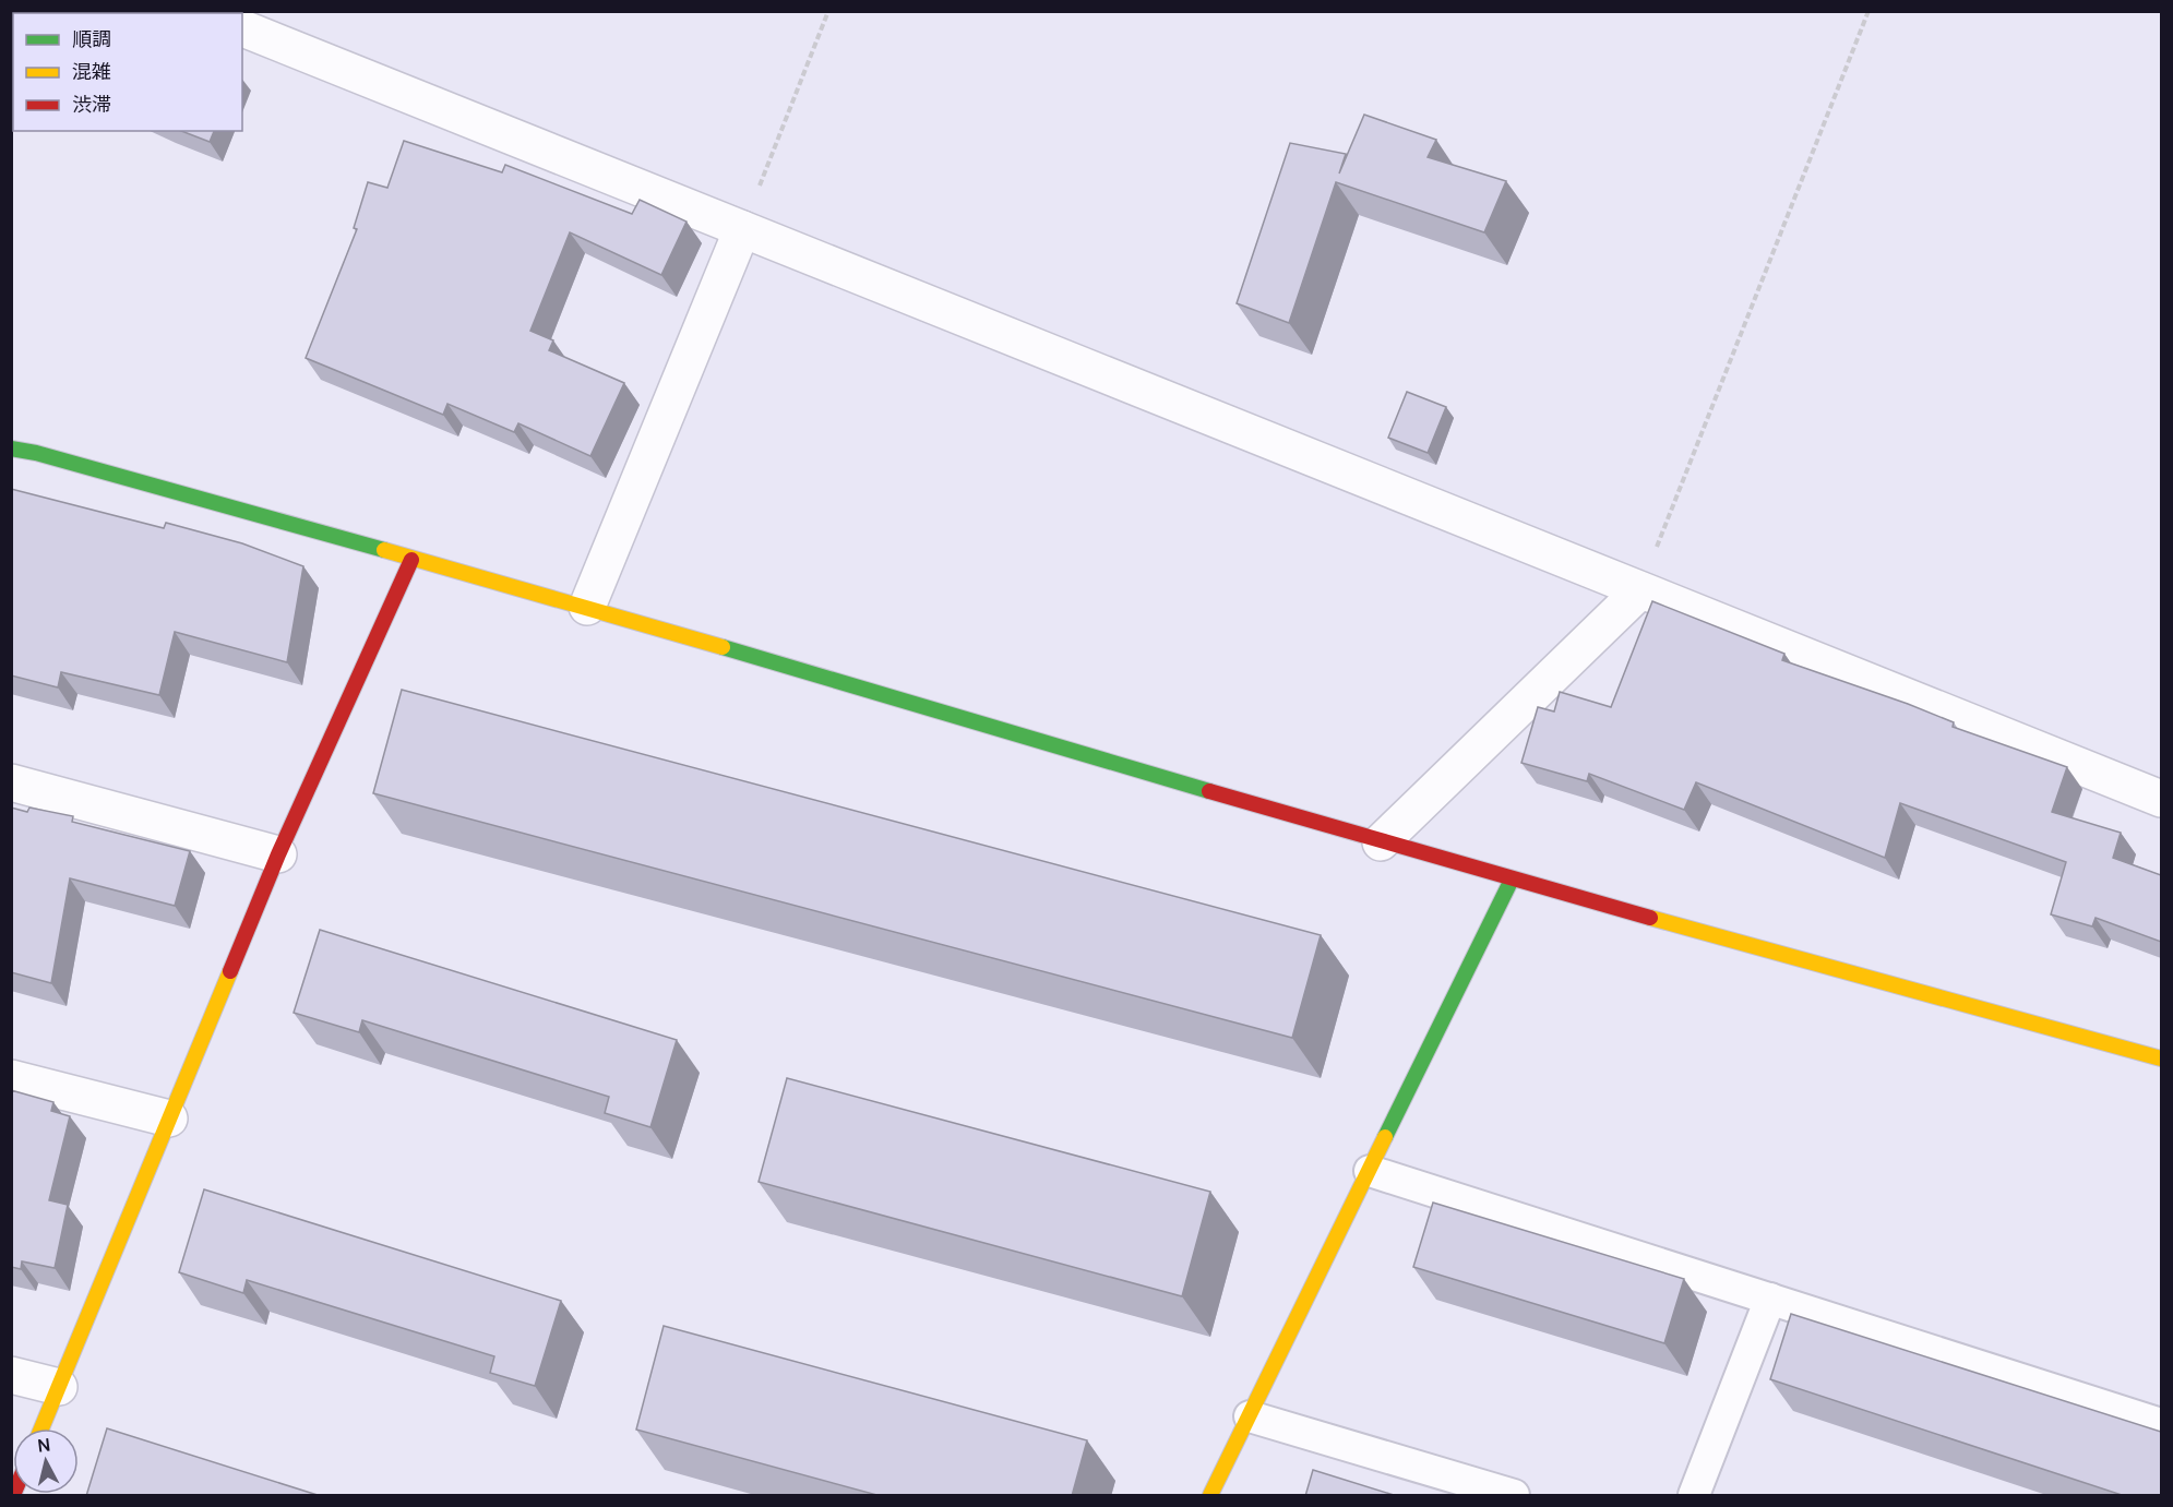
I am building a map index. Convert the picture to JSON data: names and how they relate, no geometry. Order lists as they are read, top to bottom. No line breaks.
{"legend":["順調","混雑","渋滞"],"north":"top"}
